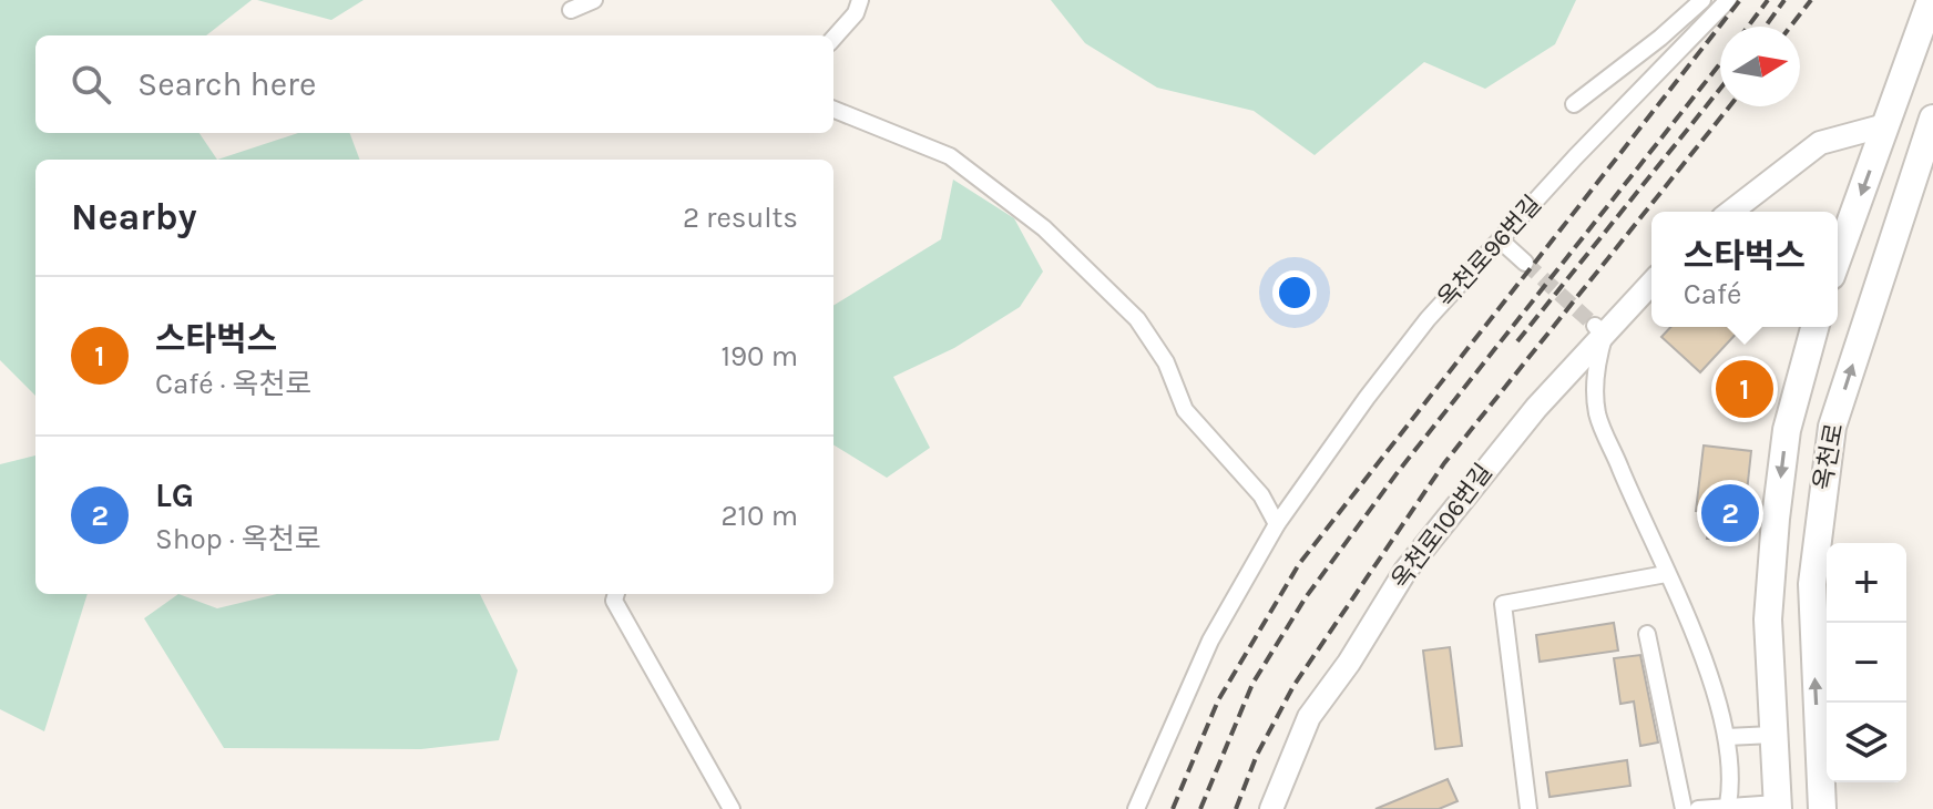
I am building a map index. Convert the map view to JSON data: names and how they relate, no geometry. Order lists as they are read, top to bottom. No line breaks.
{"streets":{"main road":["옥천로"],"street":["옥천로96번길","옥천로106번길"]},"north":"right","page":{"search":"Search here","heading":["Nearby","2 results"],"popup":["스타벅스","Café"],"list":[{"mark":"1","name":"스타벅스","note":"Café · 옥천로","value":"190 m"},{"mark":"2","name":"LG","note":"Shop · 옥천로","value":"210 m"}],"pins":["1","2"],"map_buttons":["+","−"]}}
